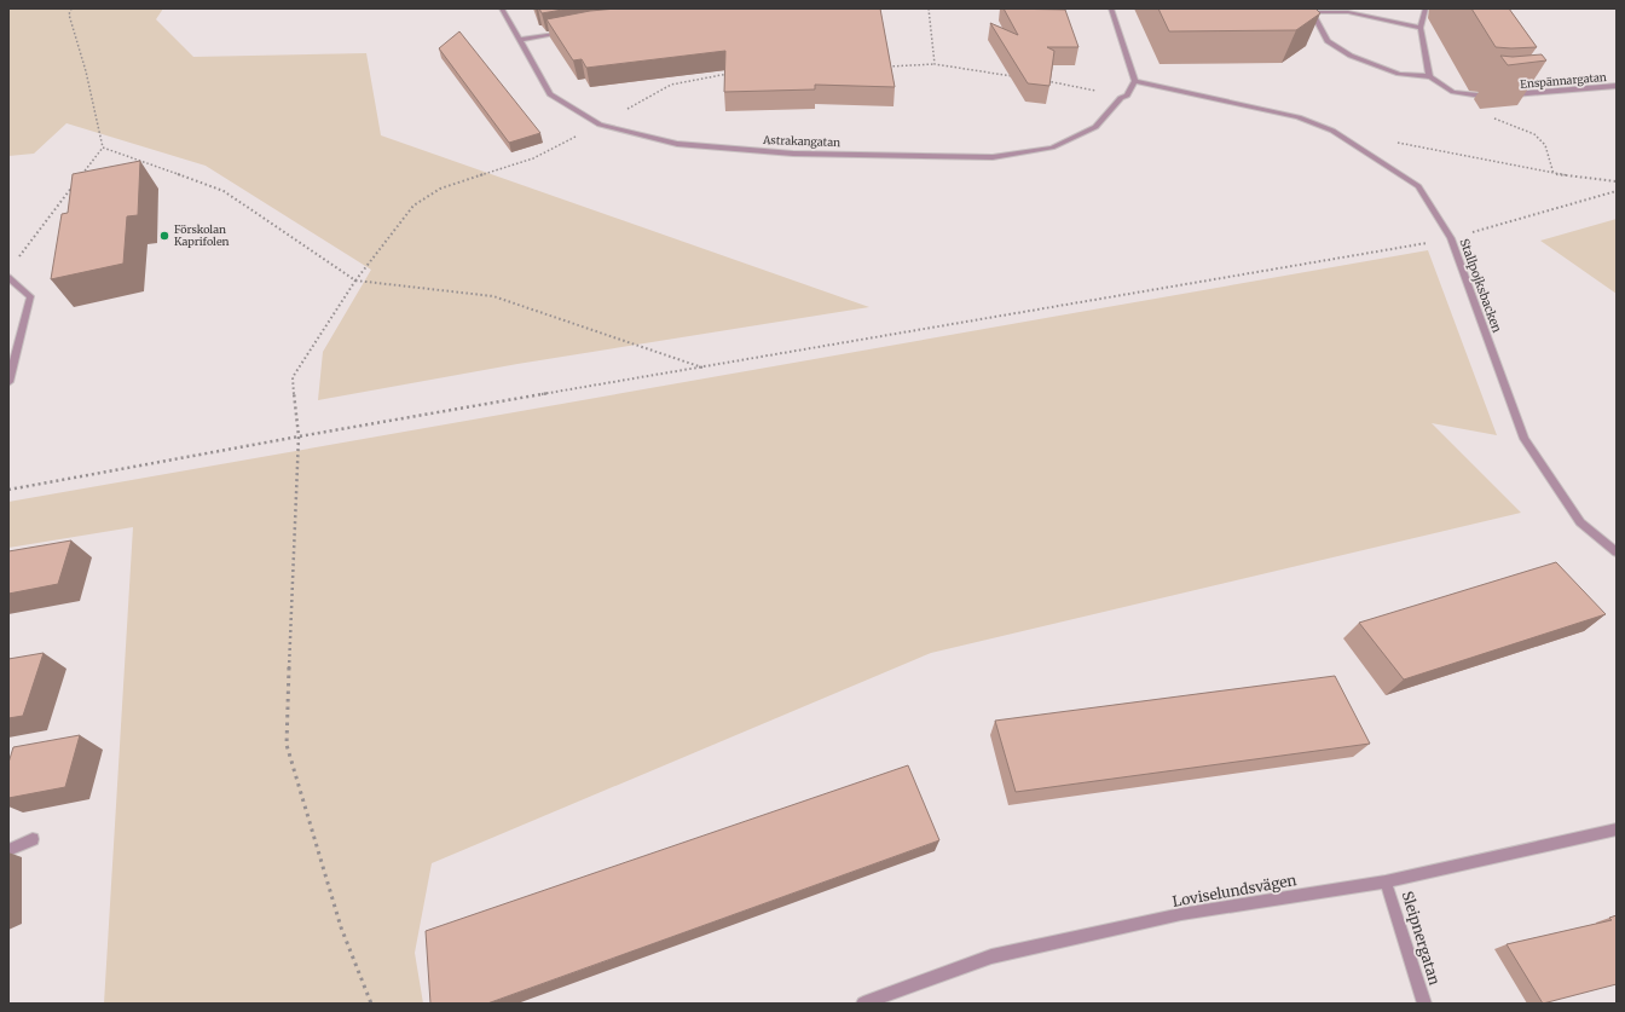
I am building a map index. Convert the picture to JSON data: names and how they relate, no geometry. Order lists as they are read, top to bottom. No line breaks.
{"streets":{"street":["Enspännargatan","Astrakangatan","Stallpojksbacken","Loviselundsvägen","Sleipnergatan"]},"crossings":[["Astrakangatan","Stallpojksbacken"],["Loviselundsvägen","Sleipnergatan"]],"places":["Förskolan Kaprifolen"]}
